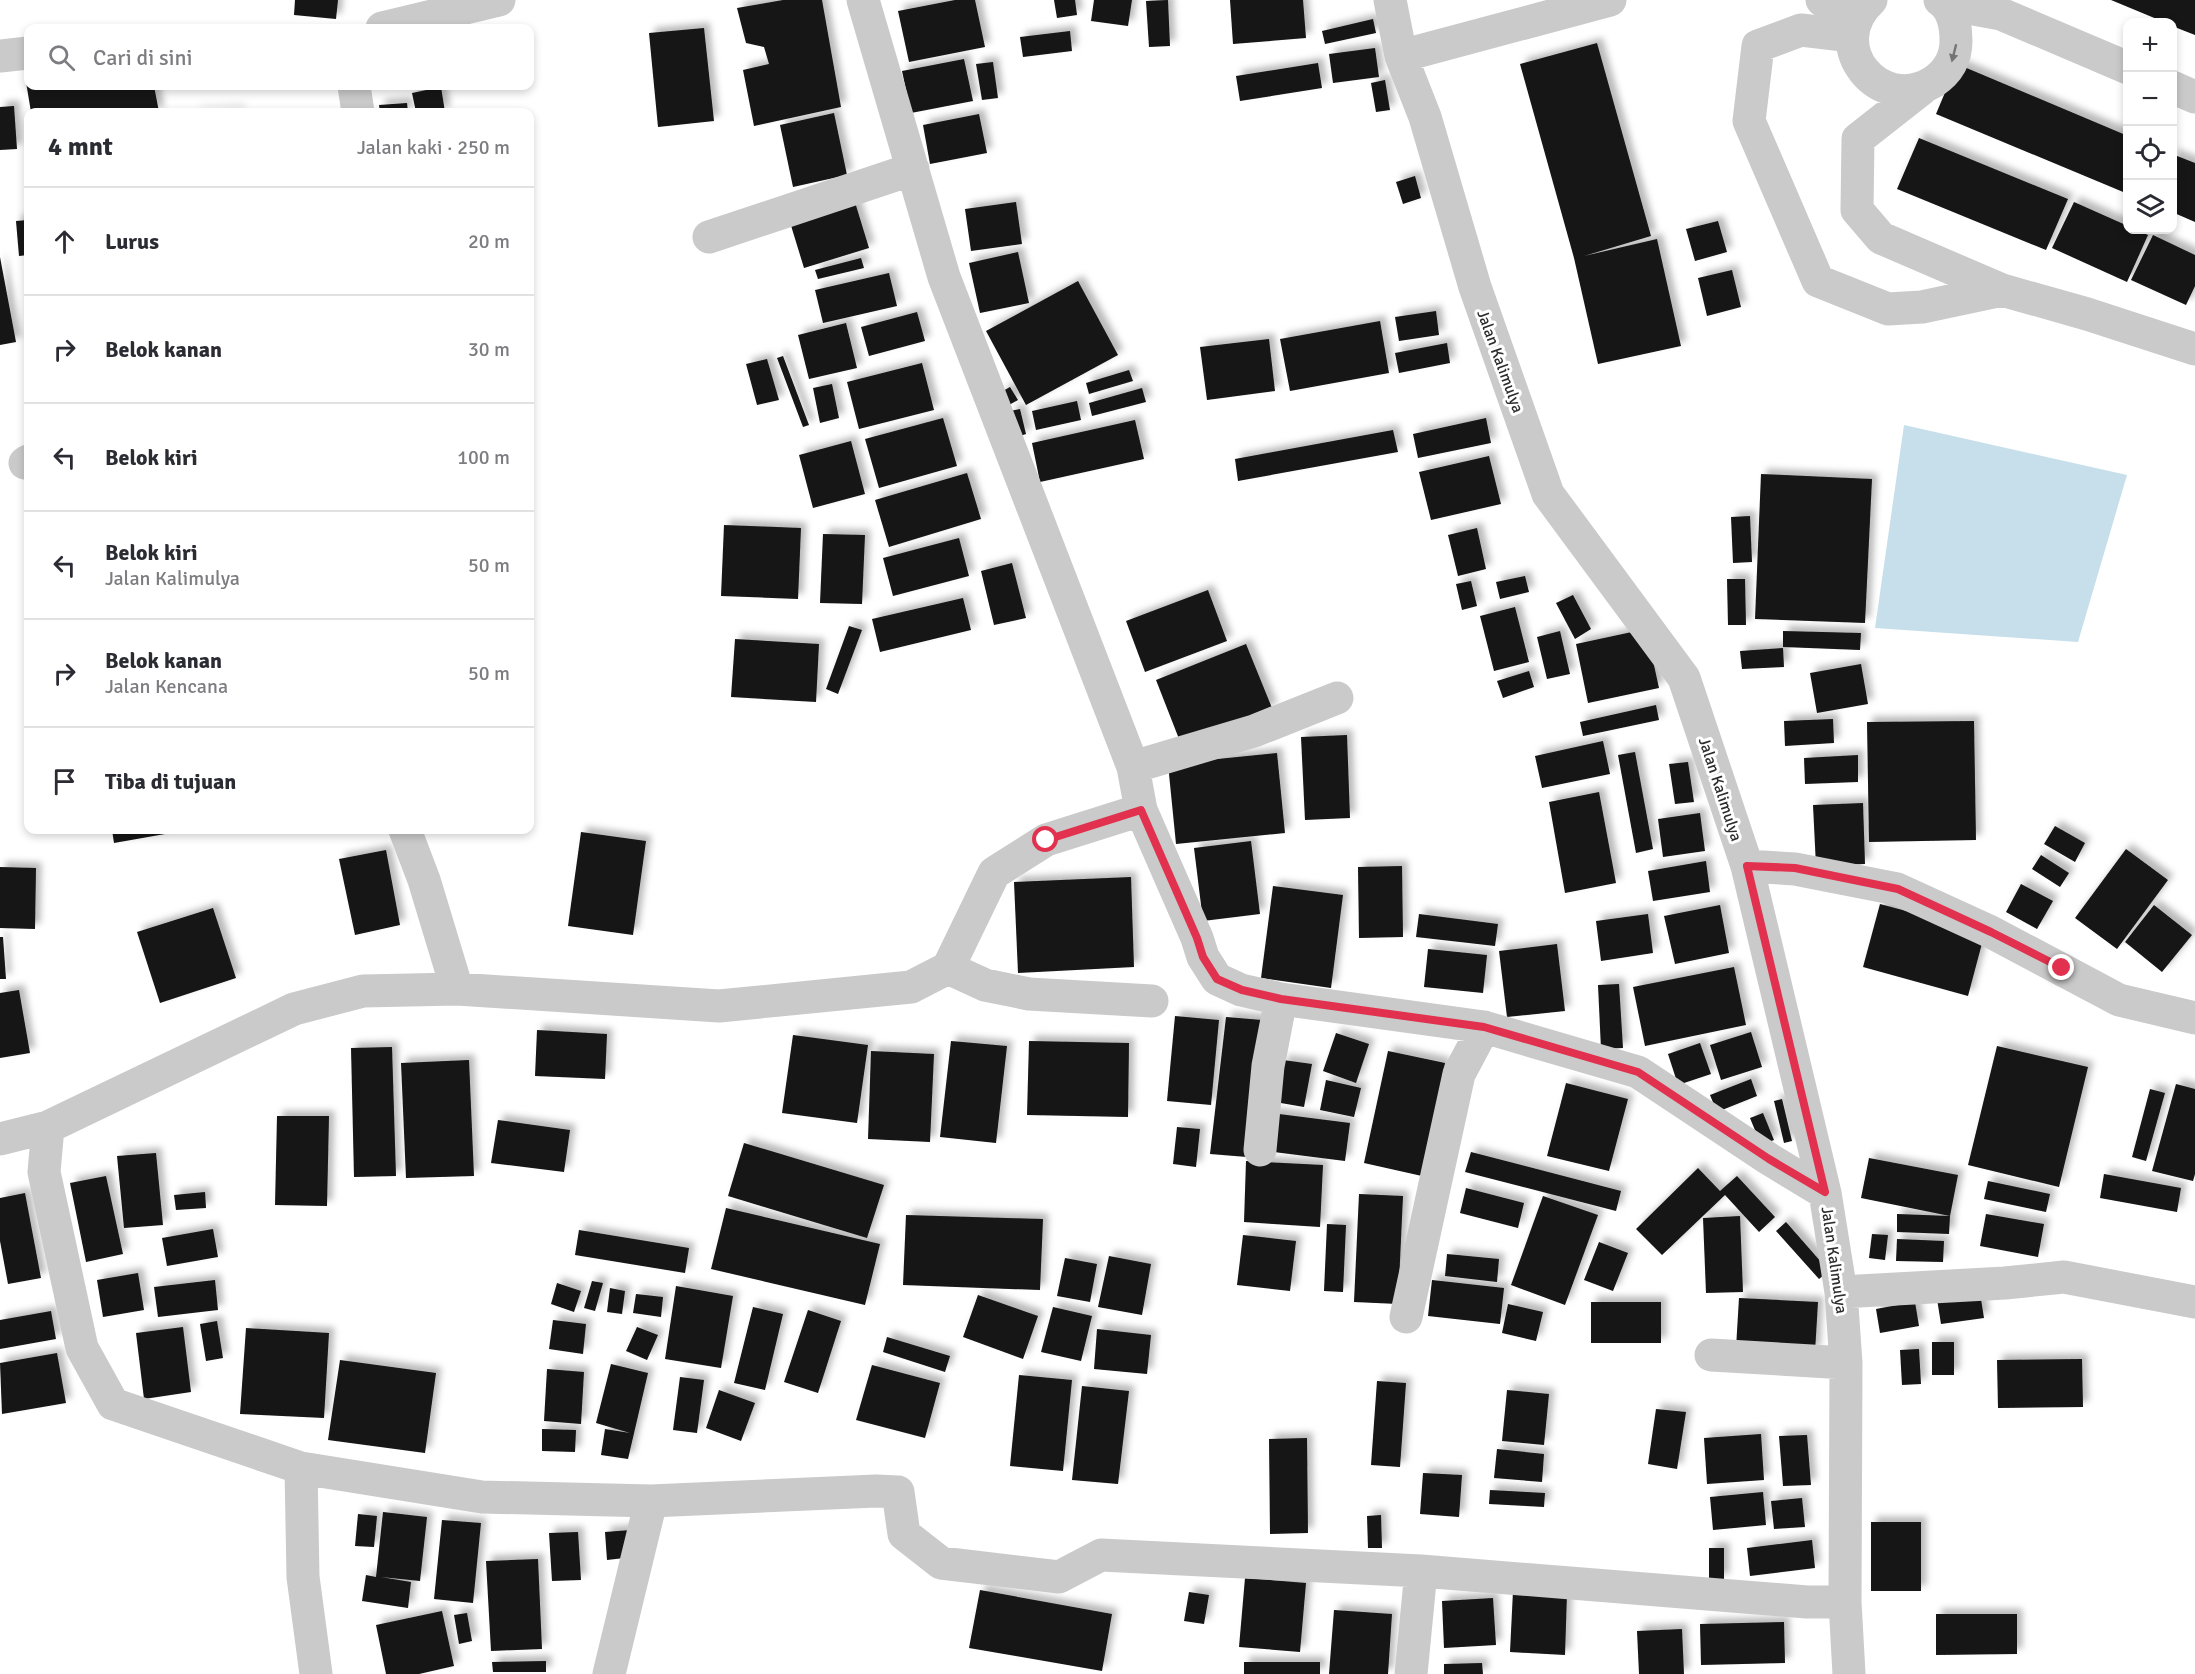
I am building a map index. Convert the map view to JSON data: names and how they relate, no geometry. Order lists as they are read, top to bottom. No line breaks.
{"streets":{"street":["Jalan Kalimulya"]},"page":{"map_buttons":["+","−"],"search":"Cari di sini","heading":["4 mnt","Jalan kaki · 250 m"],"list":[["Lurus","20 m"],["Belok kanan","30 m"],["Belok kiri","100 m"],["Belok kiri","Jalan Kalimulya","50 m"],["Belok kanan","Jalan Kencana","50 m"],"Tiba di tujuan"]}}
